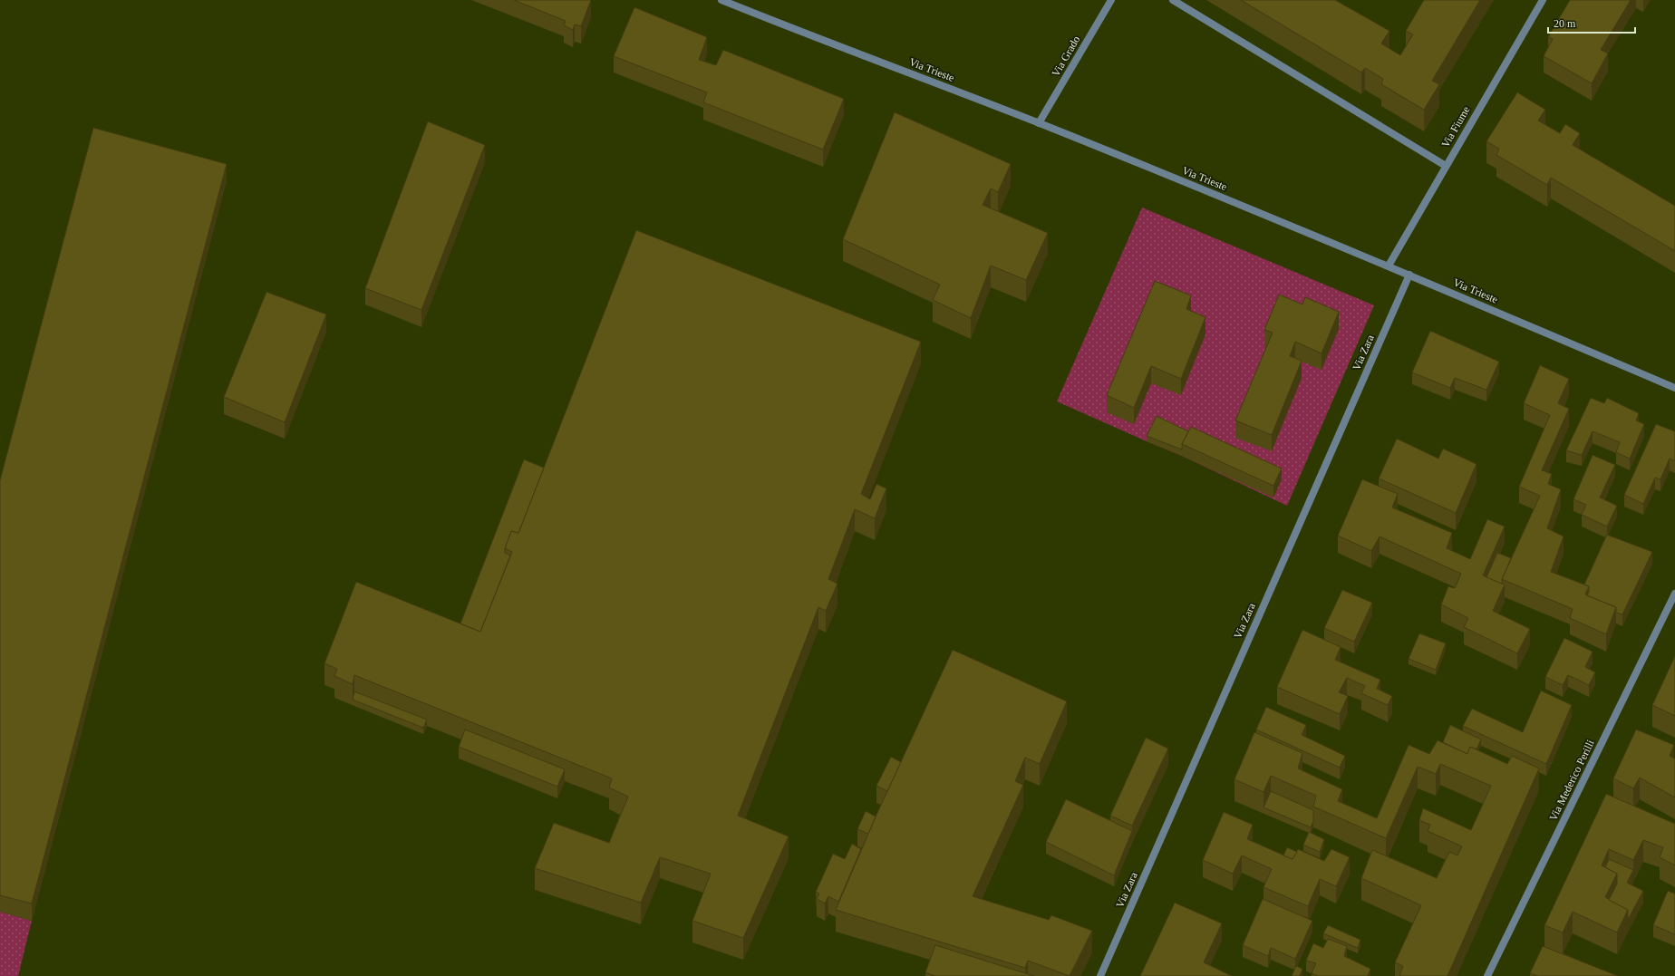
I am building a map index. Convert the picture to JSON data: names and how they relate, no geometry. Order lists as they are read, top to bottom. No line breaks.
{"streets":{"street":["Via Grado","Via Trieste","Via Fiume","Via Zara","Via Mederico Perilli"]},"crossings":[["Via Grado","Via Trieste"],["Via Trieste","Via Fiume"],["Via Trieste","Via Zara"]],"scale_bar":"20 m"}
